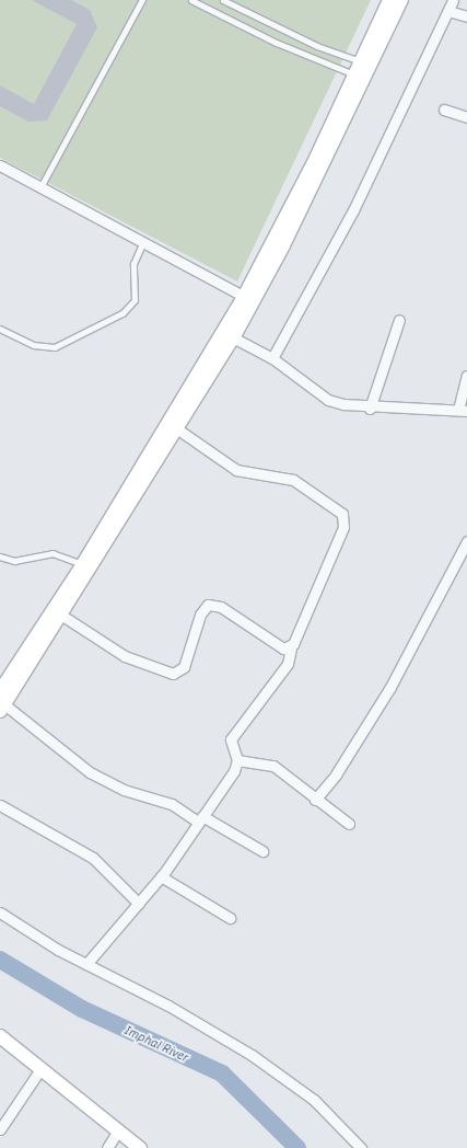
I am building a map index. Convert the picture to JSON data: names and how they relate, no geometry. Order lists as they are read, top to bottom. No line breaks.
{"water":["Imphal River"]}
